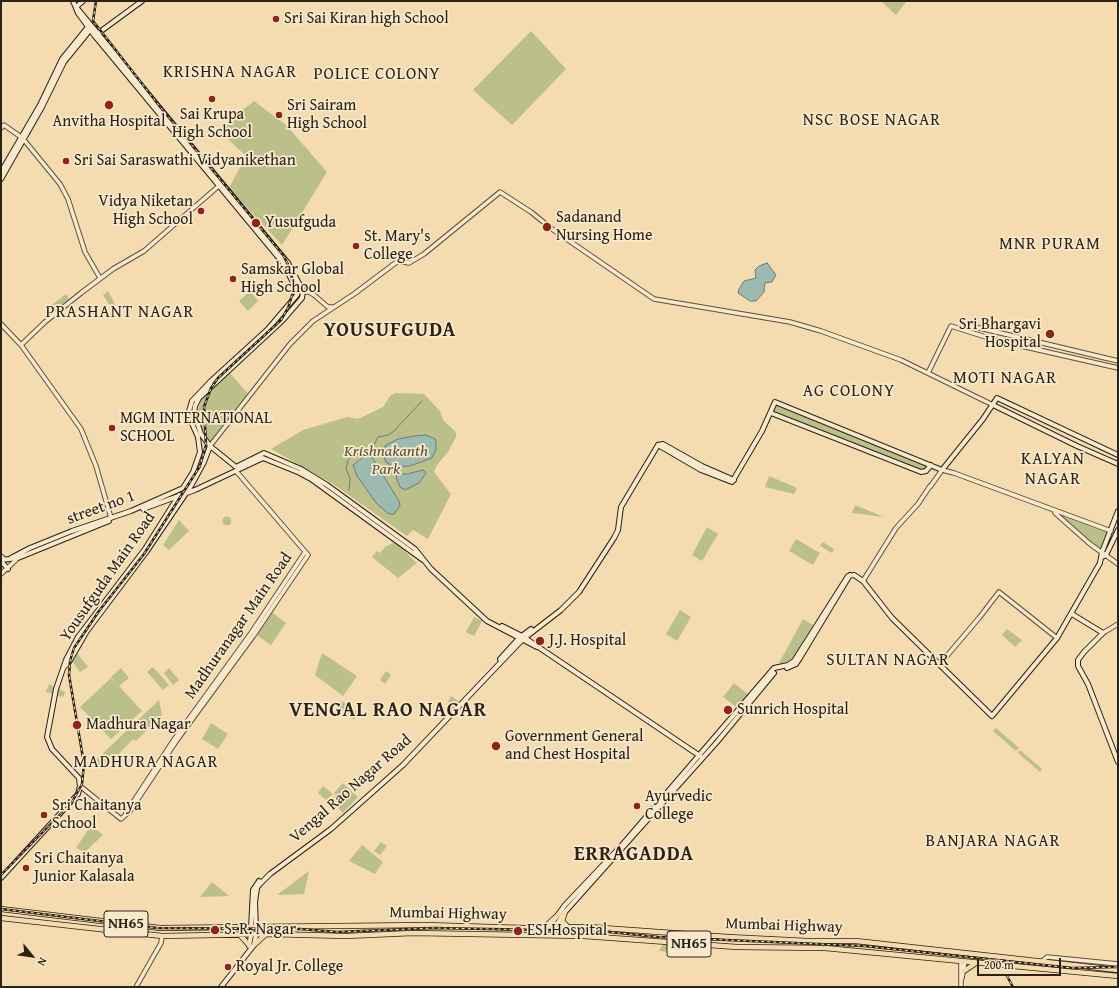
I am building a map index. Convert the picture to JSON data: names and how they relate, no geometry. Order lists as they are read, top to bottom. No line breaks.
{"streets":{"highway":["Mumbai Highway","NH65"],"main road":["street no 1","Yousufguda Main Road","Vengal Rao Nagar Road"],"street":["Madhuranagar Main Road"]},"crossings":[["street no 1","Yousufguda Main Road"],["street no 1","Madhuranagar Main Road"],["Yousufguda Main Road","Madhuranagar Main Road"],["Vengal Rao Nagar Road","Mumbai Highway"],["Vengal Rao Nagar Road","NH65"],["Mumbai Highway","NH65"]],"districts":["KRISHNA NAGAR","POLICE COLONY","NSC BOSE NAGAR","MNR PURAM","PRASHANT NAGAR","YOUSUFGUDA","MOTI NAGAR","AG COLONY","KALYAN NAGAR","SULTAN NAGAR","VENGAL RAO NAGAR","MADHURA NAGAR","BANJARA NAGAR","ERRAGADDA"],"parks":["Krishnakanth Park"],"places":["Sri Sai Kiran high School","Sai Krupa High School","Anvitha Hospital","Sri Sairam High School","Sri Sai Saraswathi Vidyanikethan","Vidya Niketan High School","Yusufguda","Sadanand Nursing Home","St. Mary's College","Samskar Global High School","Sri Bhargavi Hospital","MGM INTERNATIONAL SCHOOL","J.J. Hospital","Sunrich Hospital","Madhura Nagar","Government General and Chest Hospital","Ayurvedic College","Sri Chaitanya School","Sri Chaitanya Junior Kalasala","S. R. Nagar","ESI Hospital","Royal Jr. College"],"scale_bar":"200 m","north":"bottom right"}
